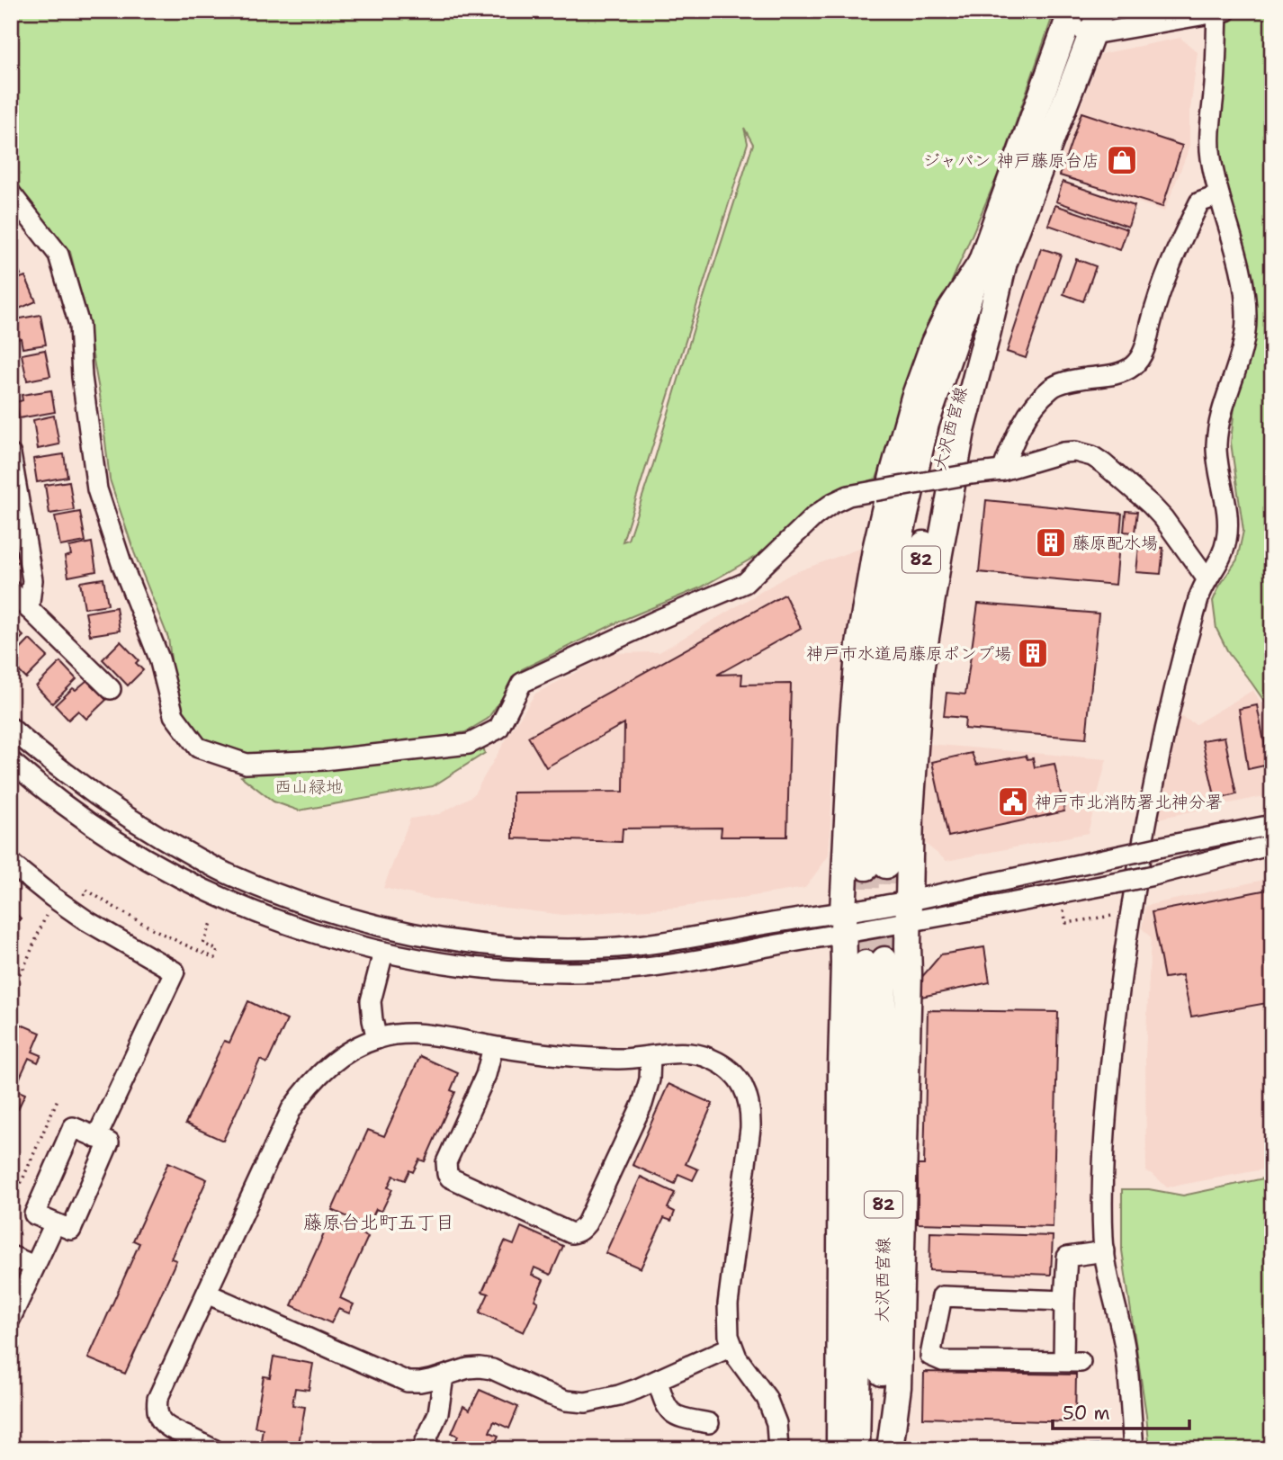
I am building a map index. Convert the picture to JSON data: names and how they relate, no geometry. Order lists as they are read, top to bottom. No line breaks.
{"streets":{"main road":["大沢西宮線","82"]},"districts":["藤原台北町五丁目"],"parks":["西山緑地"],"places":{"shop":["ジャパン 神戸藤原台店"],"building":["藤原配水場","神戸市水道局藤原ポンプ場"],"public building":["神戸市北消防署北神分署"]},"scale_bar":"50 m"}
